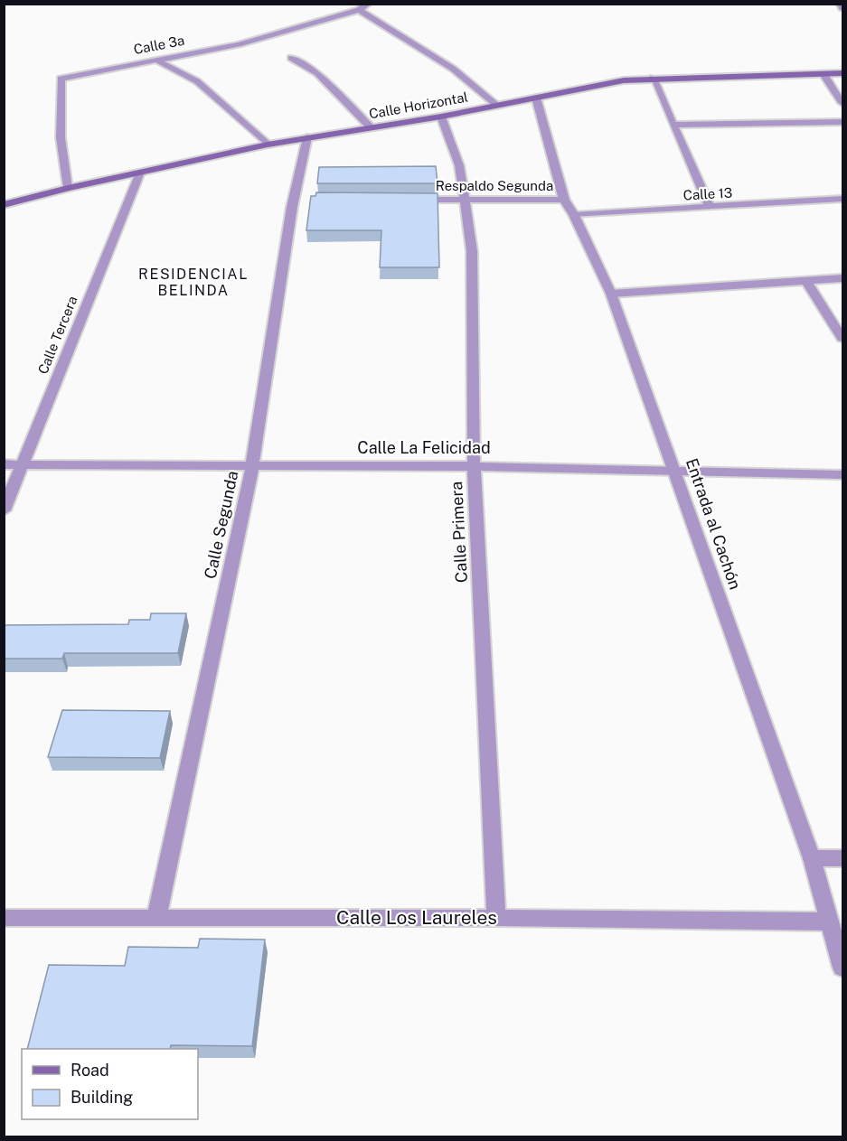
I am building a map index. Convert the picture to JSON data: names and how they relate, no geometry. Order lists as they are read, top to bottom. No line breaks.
{"streets":{"main road":["Calle Horizontal"],"street":["Calle 3a","Respaldo Segunda","Calle 13","Calle Tercera","Calle La Felicidad","Entrada al Cachón","Calle Segunda","Calle Primera","Calle Los Laureles"]},"crossings":[["Calle 3a","Calle Horizontal"],["Calle Horizontal","Calle Tercera"],["Calle Horizontal","Entrada al Cachón"],["Calle Horizontal","Calle Segunda"],["Calle Horizontal","Calle Primera"],["Respaldo Segunda","Entrada al Cachón"],["Respaldo Segunda","Calle Primera"],["Calle 13","Entrada al Cachón"],["Calle Tercera","Calle La Felicidad"],["Calle La Felicidad","Entrada al Cachón"],["Calle La Felicidad","Calle Segunda"],["Calle La Felicidad","Calle Primera"],["Entrada al Cachón","Calle Los Laureles"],["Calle Segunda","Calle Los Laureles"],["Calle Primera","Calle Los Laureles"]],"districts":["RESIDENCIAL BELINDA"],"legend":["Road","Building"]}
